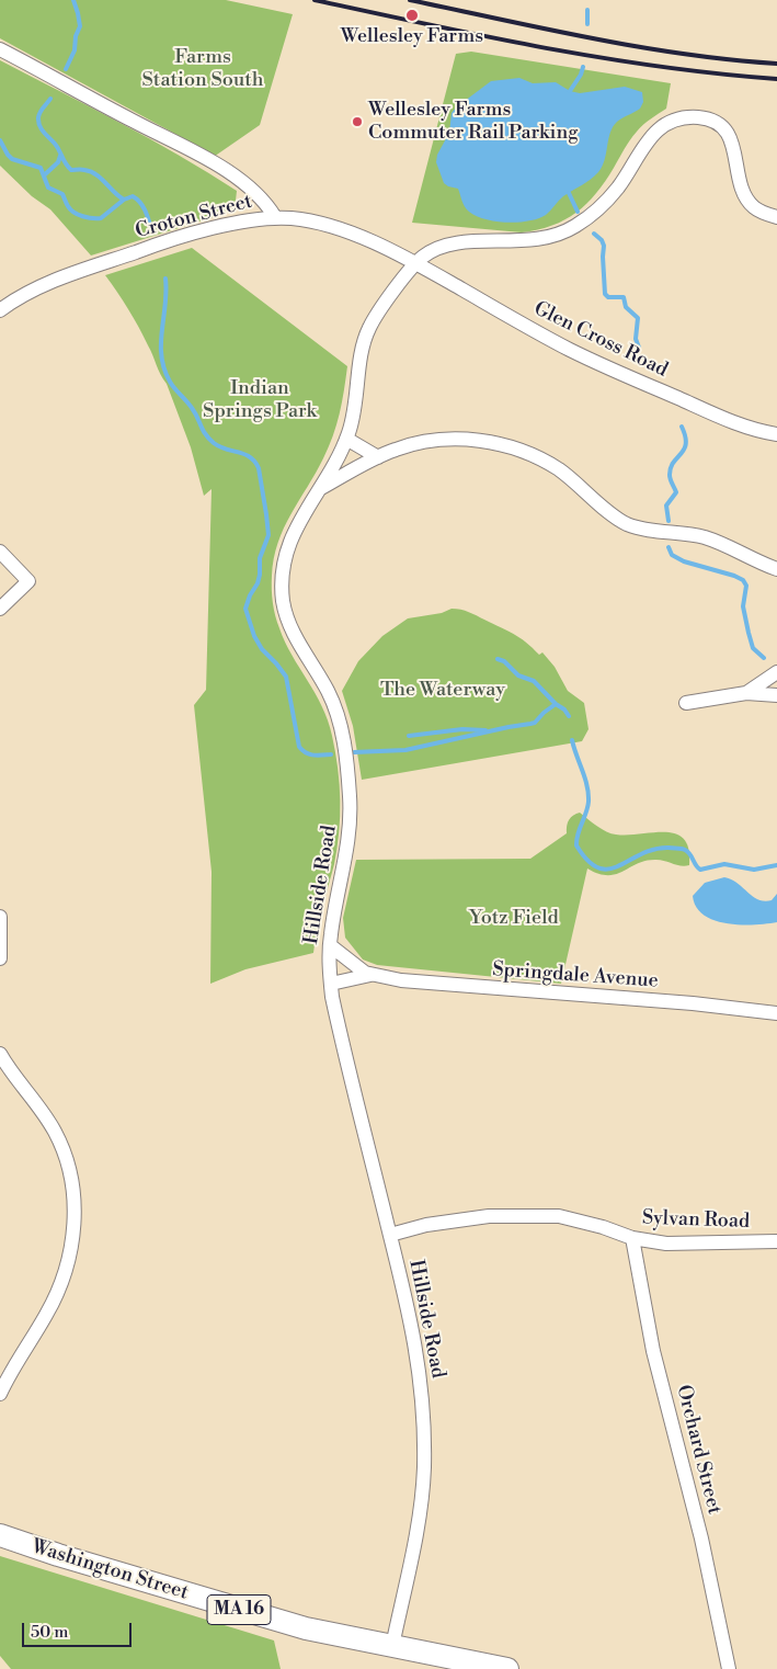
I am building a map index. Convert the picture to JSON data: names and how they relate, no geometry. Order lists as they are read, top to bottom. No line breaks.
{"streets":{"main road":["Washington Street","MA 16"],"street":["Croton Street","Glen Cross Road","Hillside Road","Springdale Avenue","Sylvan Road","Orchard Street"]},"crossings":[["Croton Street","Glen Cross Road"],["Croton Street","Hillside Road"],["Glen Cross Road","Hillside Road"],["Hillside Road","Springdale Avenue"],["Hillside Road","Sylvan Road"],["Hillside Road","Washington Street"],["Sylvan Road","Orchard Street"]],"parks":["Farms Station South","Indian Springs Park","The Waterway","Yotz Field"],"places":["Wellesley Farms","Wellesley Farms Commuter Rail Parking"],"scale_bar":"50 m"}
